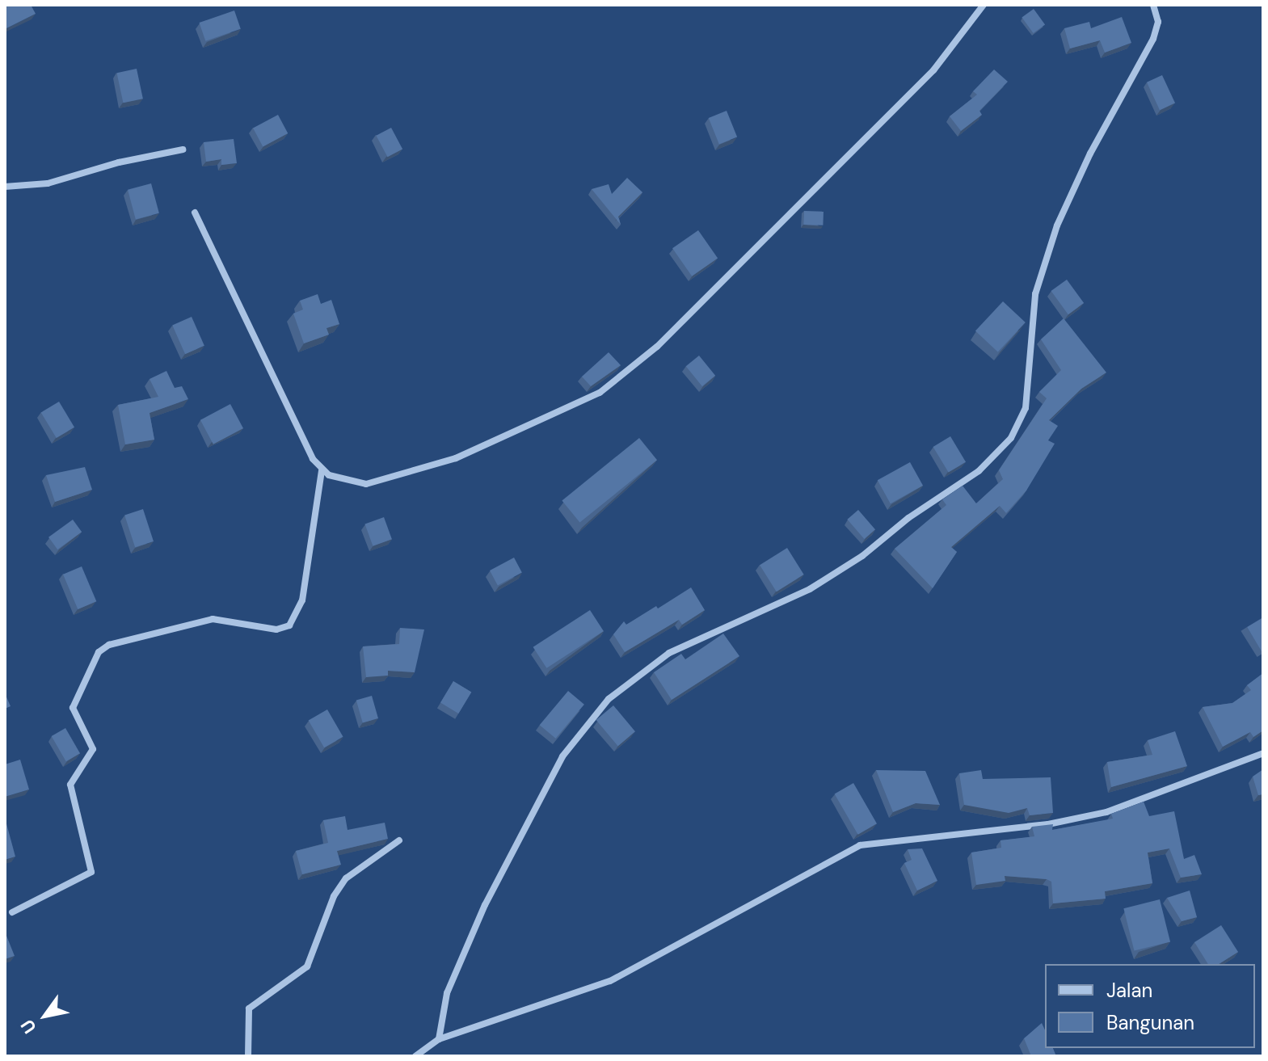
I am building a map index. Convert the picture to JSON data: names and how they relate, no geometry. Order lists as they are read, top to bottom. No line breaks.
{"legend":["Jalan","Bangunan"],"north":"bottom left"}
